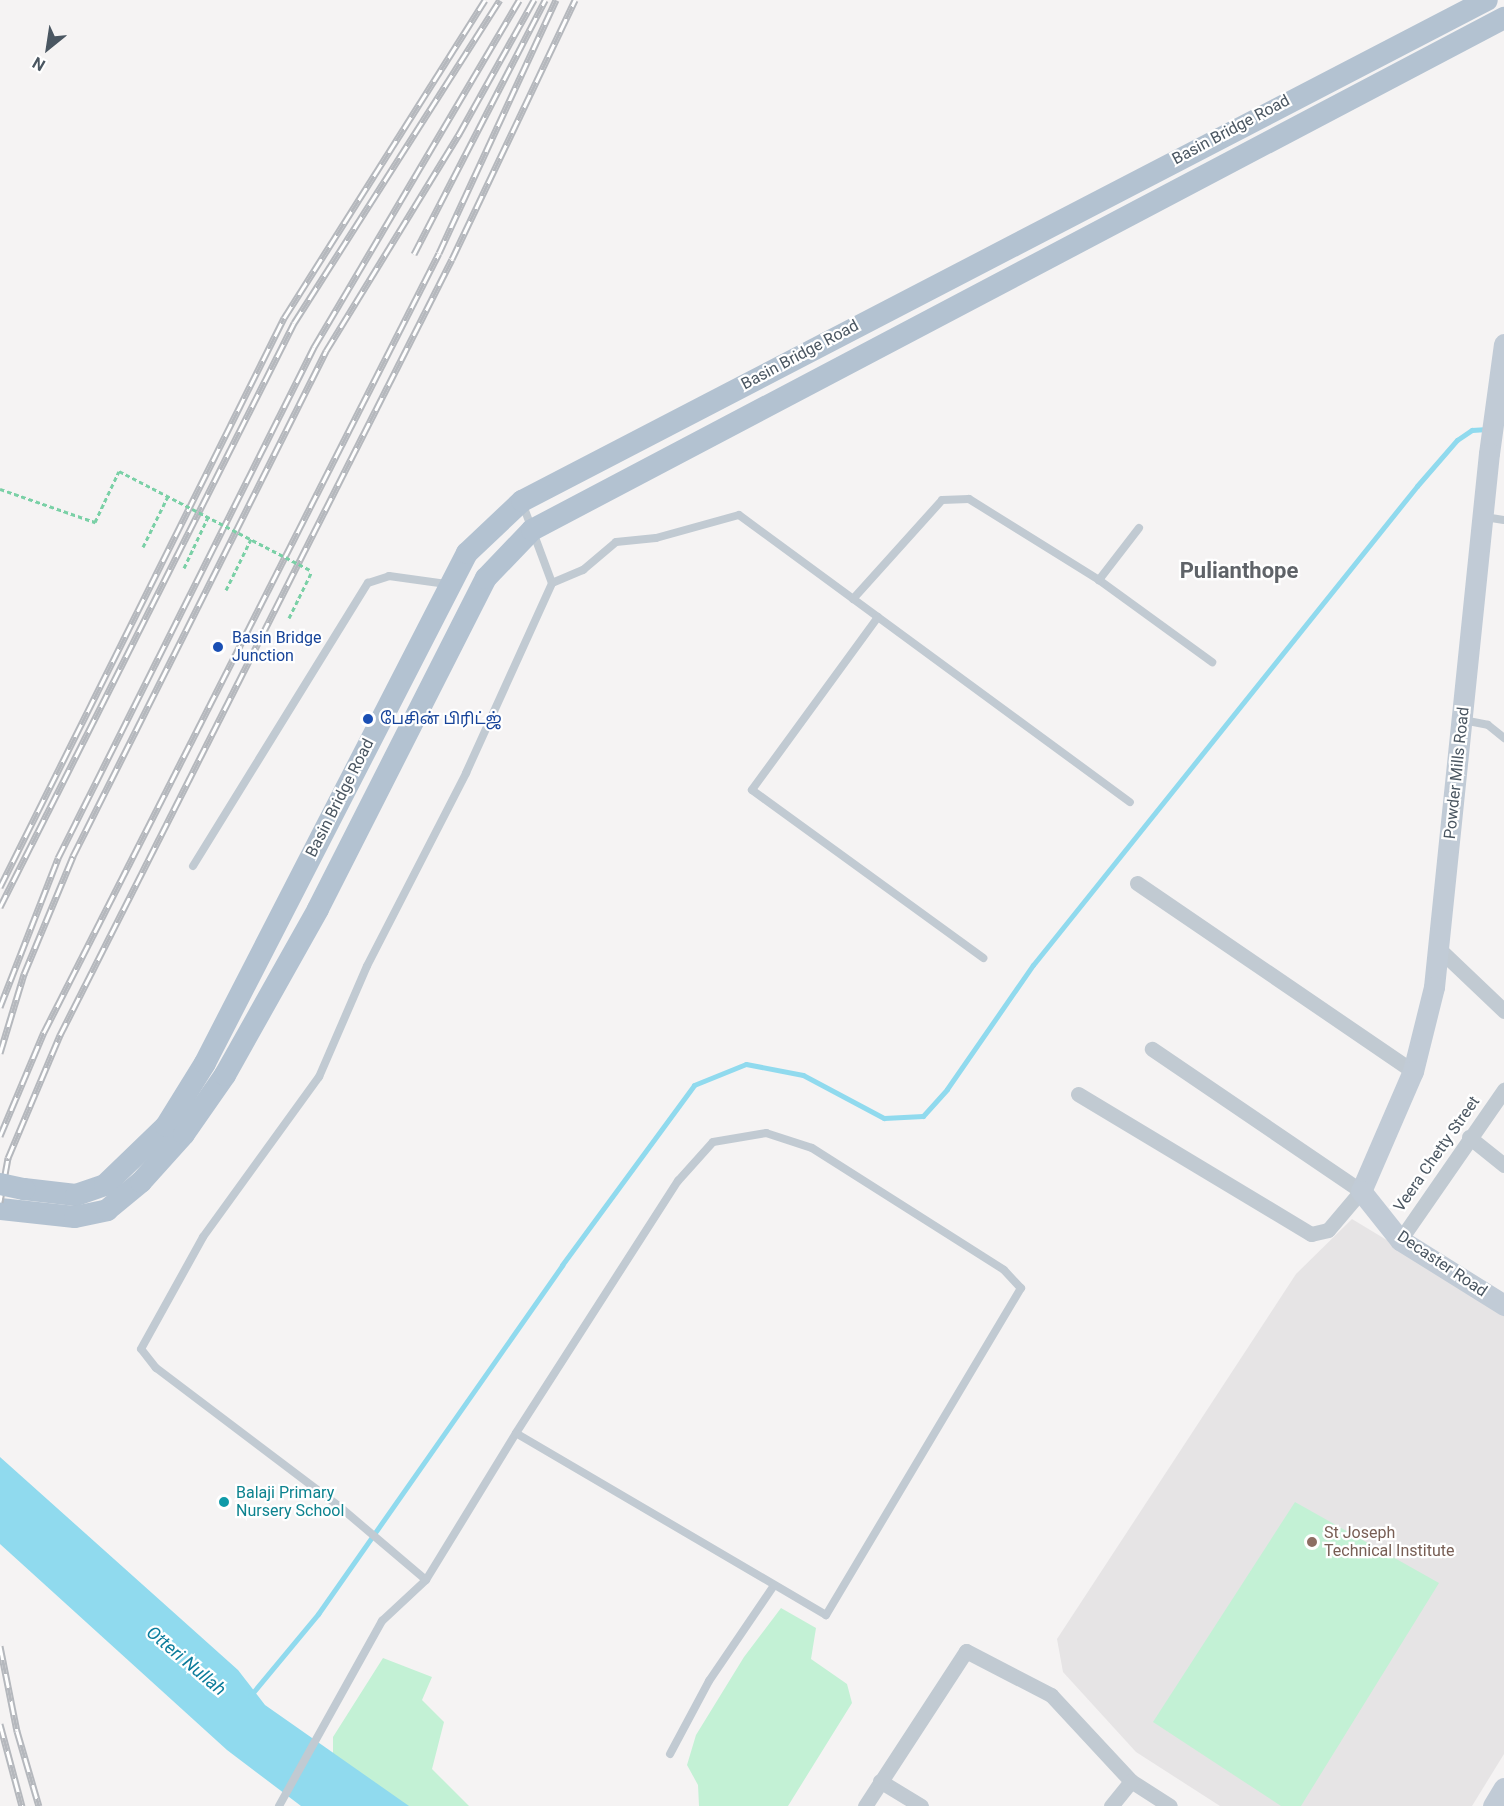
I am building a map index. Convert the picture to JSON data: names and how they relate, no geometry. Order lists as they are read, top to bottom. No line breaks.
{"streets":{"main road":["Basin Bridge Road"],"street":["Powder Mills Road","Veera Chetty Street","Decaster Road"]},"crossings":[["Powder Mills Road","Decaster Road"],["Veera Chetty Street","Decaster Road"]],"districts":["Pulianthope"],"water":["Otteri Nullah"],"places":["Basin Bridge Junction","பேசின் பிரிட்ஜ்","Balaji Primary Nursery School","St Joseph Technical Institute"],"north":"bottom left"}
